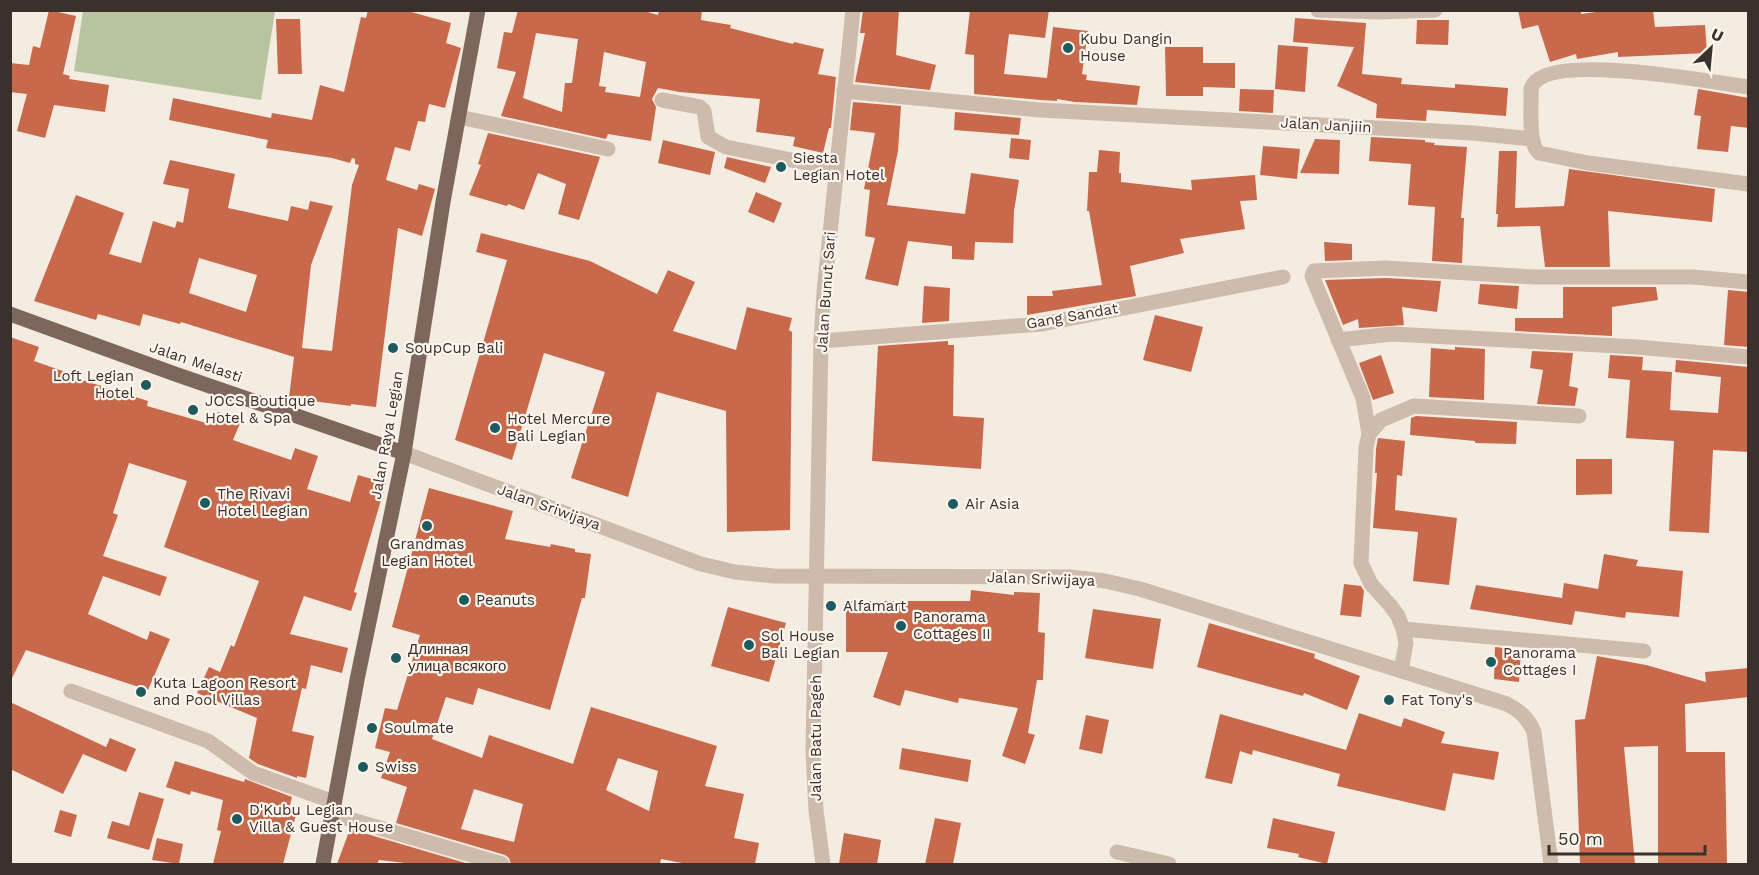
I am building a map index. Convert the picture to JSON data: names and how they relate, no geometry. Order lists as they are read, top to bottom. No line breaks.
{"streets":{"main road":["Jalan Melasti","Jalan Raya Legian"],"street":["Jalan Janjiin","Jalan Bunut Sari","Gang Sandat","Jalan Sriwijaya","Jalan Batu Pageh"]},"crossings":[["Jalan Janjiin","Jalan Bunut Sari"],["Jalan Bunut Sari","Gang Sandat"],["Jalan Bunut Sari","Jalan Sriwijaya"],["Jalan Bunut Sari","Jalan Batu Pageh"],["Jalan Melasti","Jalan Raya Legian"],["Jalan Melasti","Jalan Sriwijaya"],["Jalan Raya Legian","Jalan Sriwijaya"],["Jalan Sriwijaya","Jalan Batu Pageh"]],"places":["Kubu Dangin House","Siesta Legian Hotel","SoupCup Bali","Loft Legian Hotel","JOCS Boutique Hotel & Spa","Hotel Mercure Bali Legian","The Rivavi Hotel Legian","Air Asia","Grandmas Legian Hotel","Peanuts","Alfamart","Panorama Cottages II","Sol House Bali Legian","Длинная улица всякого","Panorama Cottages I","Kuta Lagoon Resort and Pool Villas","Fat Tony's","Soulmate","Swiss","D'Kubu Legian Villa & Guest House"],"scale_bar":"50 m","north":"top right"}
